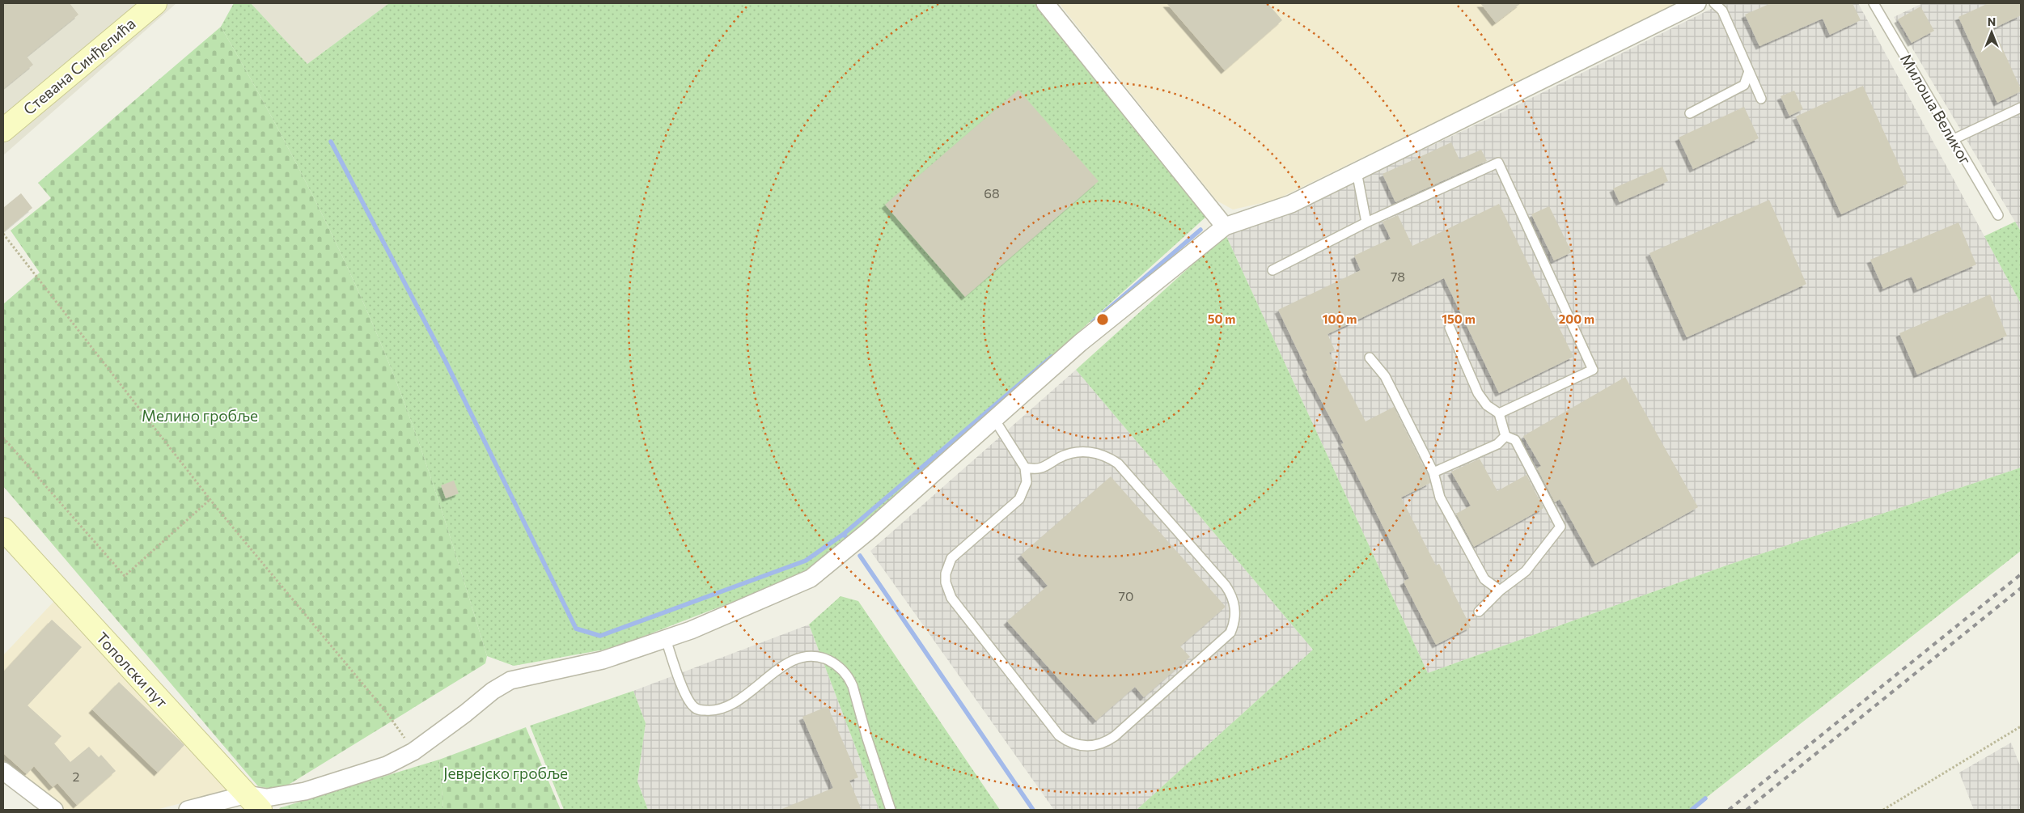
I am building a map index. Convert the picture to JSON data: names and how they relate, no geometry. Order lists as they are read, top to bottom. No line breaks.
{"streets":{"street":["Стевана Синђелића","Тополски пут"],"lane":["Милоша Великог"]},"parks":["Мелино гробље","Јеврејско гробље"],"house_numbers":["68","78","70","2"],"north":"top","rings":["50 m","100 m","150 m","200 m"]}
